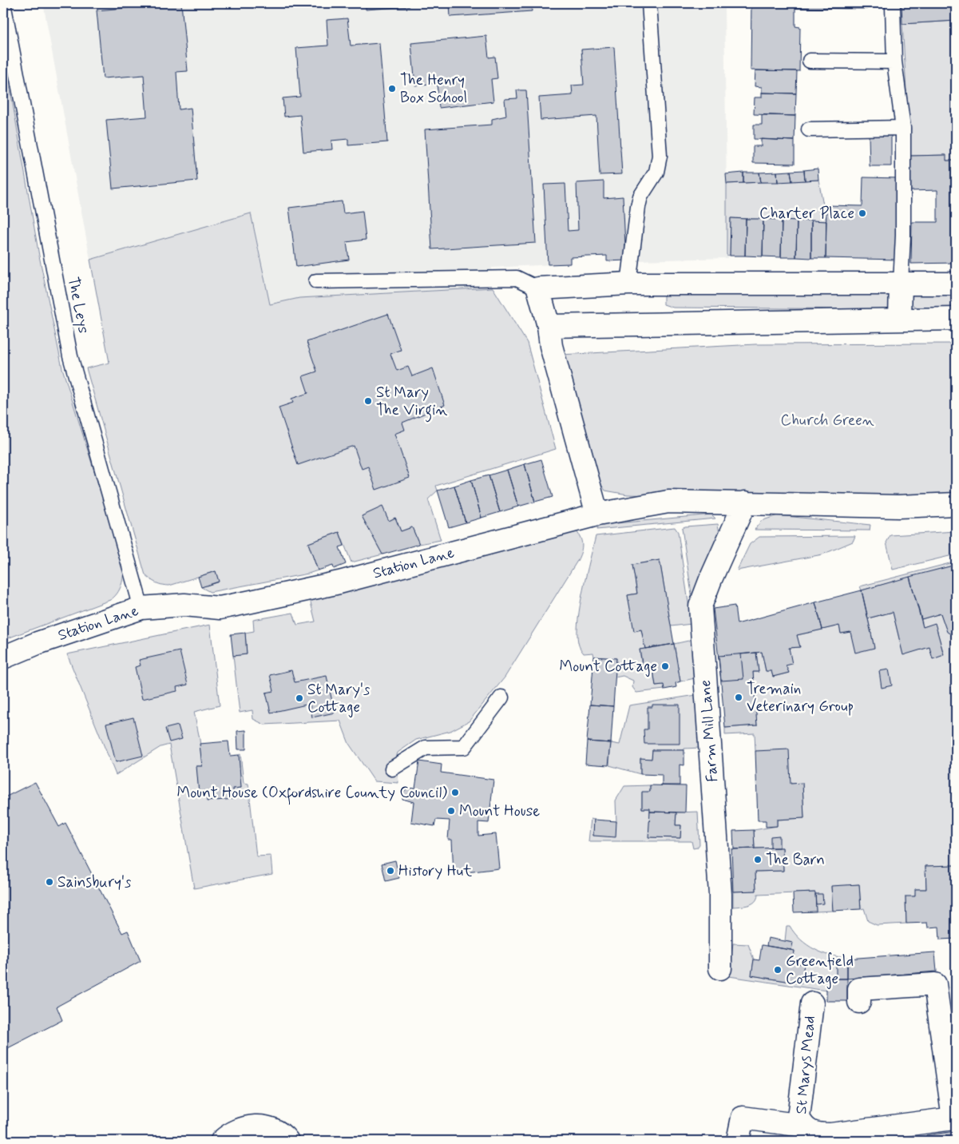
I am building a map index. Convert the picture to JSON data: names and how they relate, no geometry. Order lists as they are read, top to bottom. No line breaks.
{"streets":{"street":["Station Lane","Farm Mill Lane","St Marys Mead"],"lane":["The Leys"]},"crossings":[["The Leys","Station Lane"]],"parks":["Church Green"],"places":["The Henry Box School","Charter Place","St Mary The Virgin","Mount Cottage","Tremain Veterinary Group","St Mary's Cottage","Mount House (Oxfordshire County Council)","Mount House","The Barn","History Hut","Sainsbury's","Greenfield Cottage"]}
